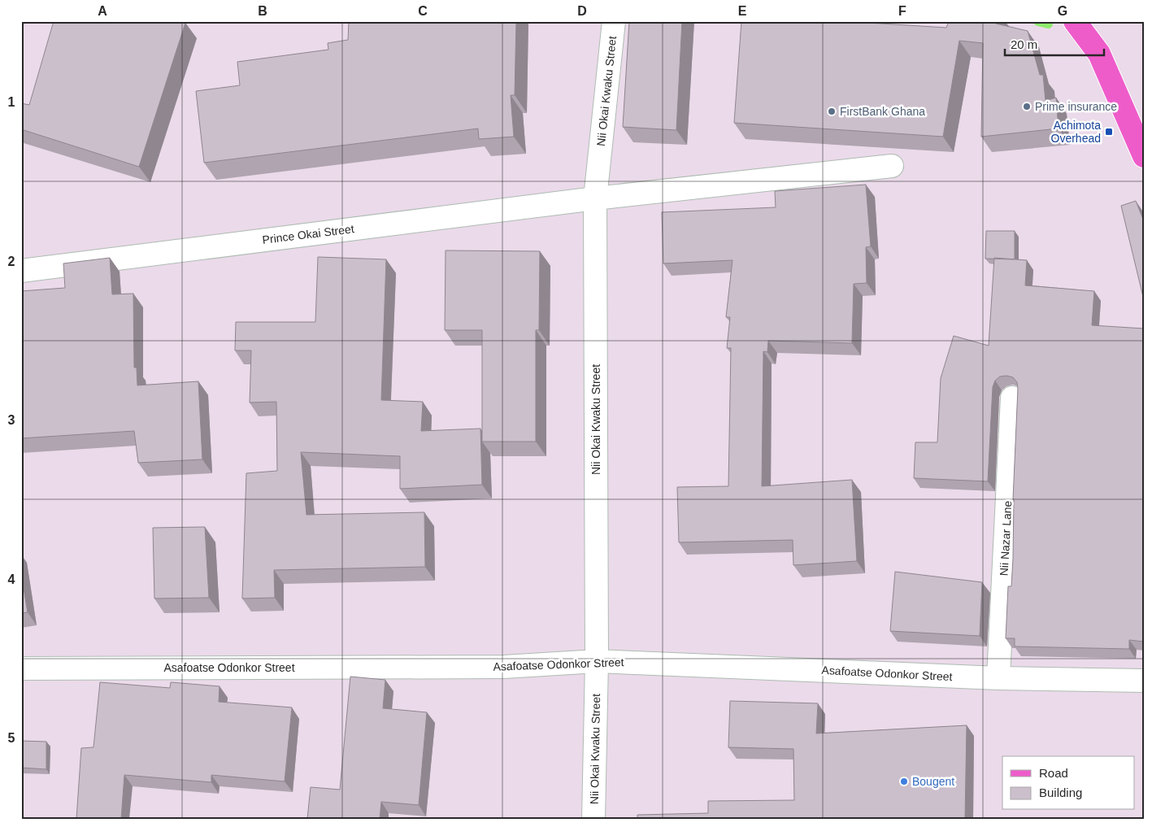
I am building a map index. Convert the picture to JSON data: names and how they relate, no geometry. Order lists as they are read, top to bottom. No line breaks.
{"streets":{"street":["Nii Okai Kwaku Street","Prince Okai Street","Nii Nazar Lane","Asafoatse Odonkor Street"]},"crossings":[["Nii Okai Kwaku Street","Prince Okai Street"],["Nii Okai Kwaku Street","Asafoatse Odonkor Street"],["Nii Nazar Lane","Asafoatse Odonkor Street"]],"places":{"other":["Prime insurance","FirstBank Ghana","Bougent"],"transit":["Achimota Overhead"]},"legend":["Road","Building"],"scale_bar":"20 m","grid":{"columns":["A","B","C","D","E","F","G"],"rows":["1","2","3","4","5"]}}
